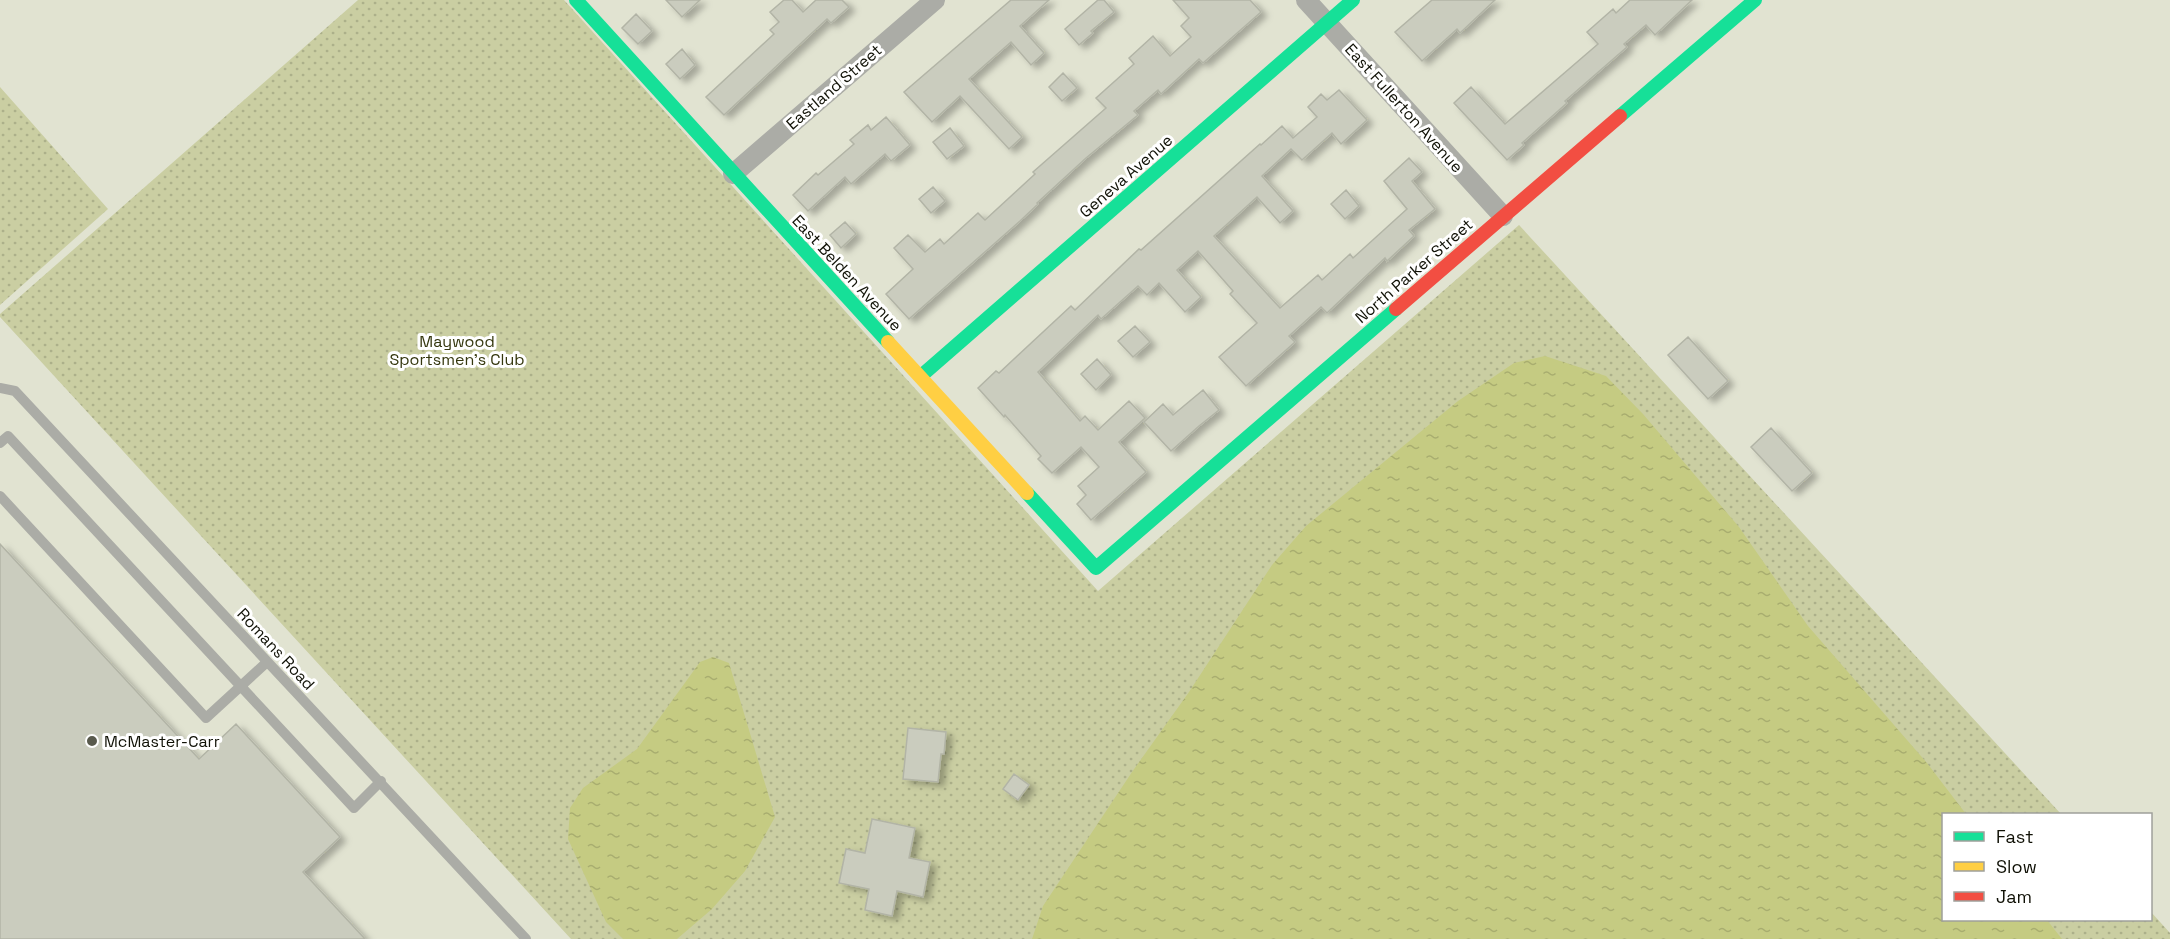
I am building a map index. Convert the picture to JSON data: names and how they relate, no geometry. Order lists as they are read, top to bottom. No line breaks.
{"streets":{"street":["Eastland Street","East Fullerton Avenue","Geneva Avenue","North Parker Street","East Belden Avenue"],"lane":["Romans Road"]},"crossings":[["Eastland Street","East Belden Avenue"],["East Fullerton Avenue","Geneva Avenue"],["East Fullerton Avenue","North Parker Street"],["Geneva Avenue","East Belden Avenue"],["North Parker Street","East Belden Avenue"]],"parks":["Maywood Sportsmen's Club"],"places":["McMaster-Carr"],"legend":["Fast","Slow","Jam"]}
